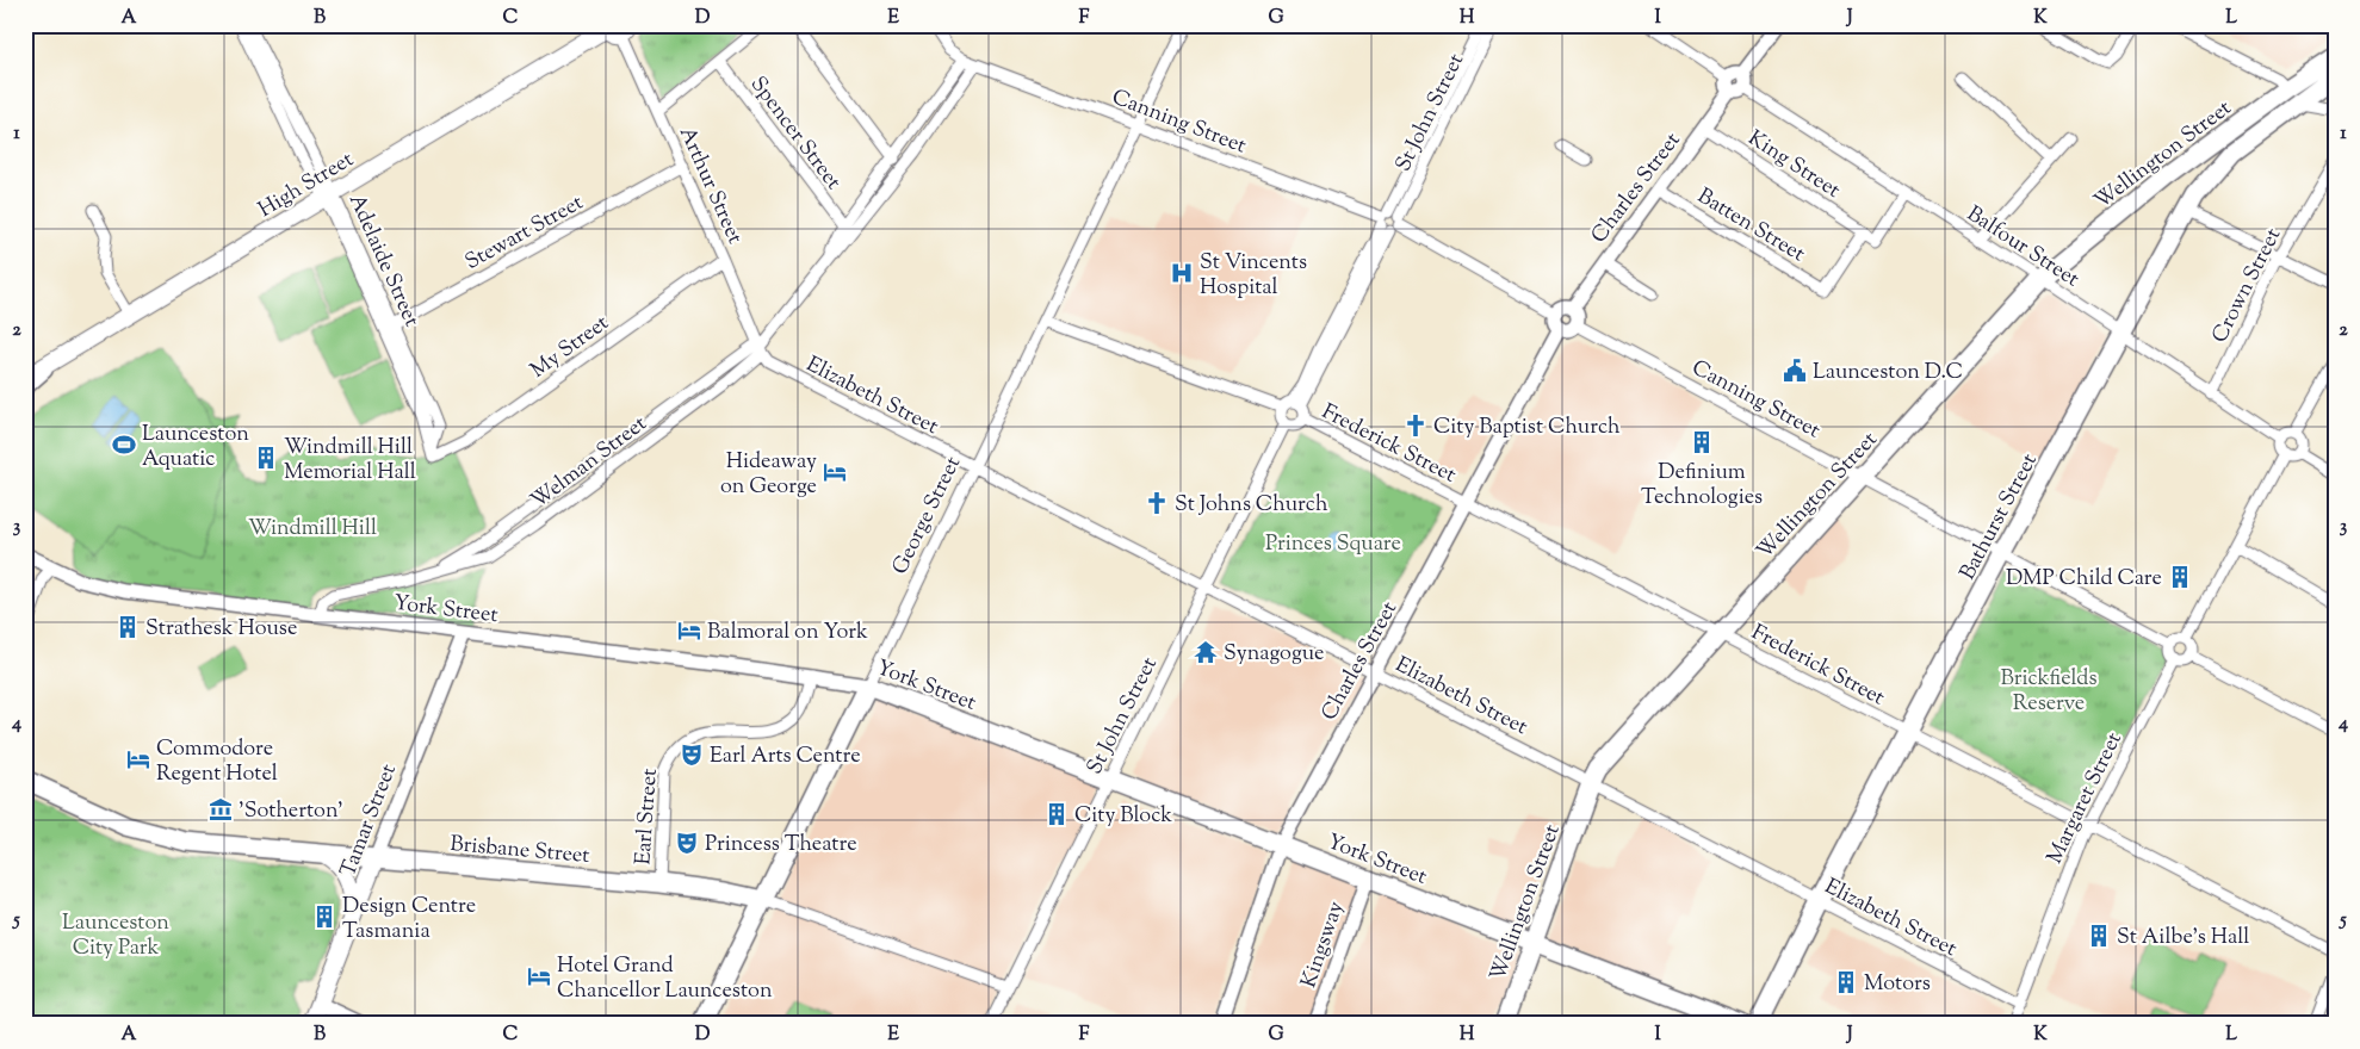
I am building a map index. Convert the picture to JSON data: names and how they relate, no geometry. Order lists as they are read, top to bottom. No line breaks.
{"streets":{"highway":["Wellington Street","George Street","Bathurst Street","York Street","Brisbane Street"],"main road":["High Street","Tamar Street"],"street":["St John Street","Canning Street","Spencer Street","King Street","Arthur Street","Charles Street","Batten Street","Stewart Street","Balfour Street","Adelaide Street","Crown Street","My Street","Elizabeth Street","Frederick Street","Welman Street","Margaret Street","Earl Street","Kingsway"]},"crossings":[["St John Street","Canning Street"],["St John Street","Elizabeth Street"],["St John Street","Frederick Street"],["St John Street","York Street"],["St John Street","Brisbane Street"],["Canning Street","Wellington Street"],["Canning Street","Charles Street"],["Canning Street","Welman Street"],["Canning Street","George Street"],["Canning Street","Bathurst Street"],["Canning Street","Margaret Street"],["Spencer Street","Welman Street"],["Wellington Street","Balfour Street"],["Wellington Street","Elizabeth Street"],["Wellington Street","Frederick Street"],["Wellington Street","York Street"],["King Street","Charles Street"],["King Street","Batten Street"],["High Street","Arthur Street"],["High Street","Adelaide Street"],["Arthur Street","Stewart Street"],["Arthur Street","My Street"],["Arthur Street","Elizabeth Street"],["Arthur Street","Welman Street"],["Charles Street","Batten Street"],["Charles Street","Balfour Street"],["Charles Street","Elizabeth Street"],["Charles Street","Frederick Street"],["Charles Street","York Street"],["Stewart Street","Adelaide Street"],["Balfour Street","Crown Street"],["Balfour Street","Bathurst Street"],["Adelaide Street","My Street"],["Elizabeth Street","Welman Street"],["Elizabeth Street","George Street"],["Elizabeth Street","Bathurst Street"],["Elizabeth Street","Margaret Street"],["Frederick Street","Bathurst Street"],["Frederick Street","Margaret Street"],["Welman Street","York Street"],["George Street","York Street"],["George Street","Brisbane Street"],["York Street","Earl Street"],["York Street","Tamar Street"],["York Street","Kingsway"],["Earl Street","Brisbane Street"],["Tamar Street","Brisbane Street"]],"parks":["Windmill Hill","Princes Square","Brickfields Reserve","Launceston City Park"],"places":{"hospital":["St Vincents Hospital"],"public building":["Launceston D.C"],"church":["City Baptist Church","St Johns Church"],"building":["Definium Technologies","Windmill Hill Memorial Hall","DMP Child Care","Strathesk House","City Block","Design Centre Tasmania","St Ailbe's Hall","Motors"],"sports":["Launceston Aquatic"],"hotel":["Hideaway on George","Balmoral on York","Commodore Regent Hotel","Hotel Grand Chancellor Launceston"],"temple":["Synagogue"],"theatre":["Earl Arts Centre","Princess Theatre"],"museum":["'Sotherton'"]},"grid":{"columns":["A","B","C","D","E","F","G","H","I","J","K","L"],"rows":["1","2","3","4","5"]}}
